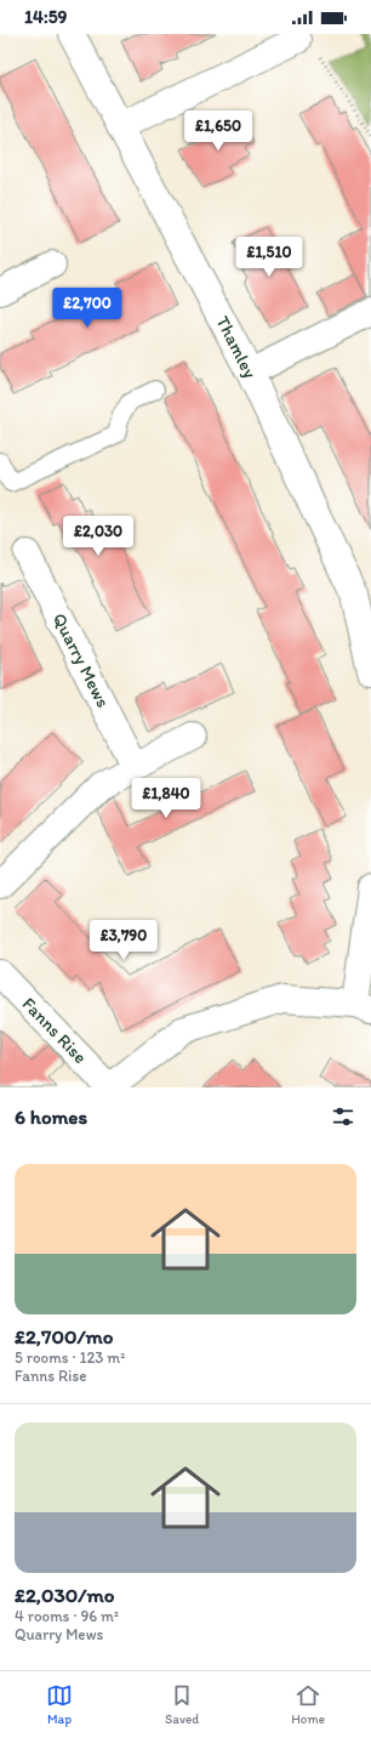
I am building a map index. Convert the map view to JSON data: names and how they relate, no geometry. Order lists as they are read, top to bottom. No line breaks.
{"streets":{"street":["Thamley","Quarry Mews","Fanns Rise"]},"page":{"status":"14:59","price":["£1,650","£1,510","£2,700","£2,030","£1,840","£3,790"],"heading":"6 homes","list":[{"name":"£2,700/mo","note":"5 rooms · 123 m² · Fanns Rise"},{"name":"£2,030/mo","note":"4 rooms · 96 m² · Quarry Mews"}],"tabs":["Map","Saved","Home"]}}
